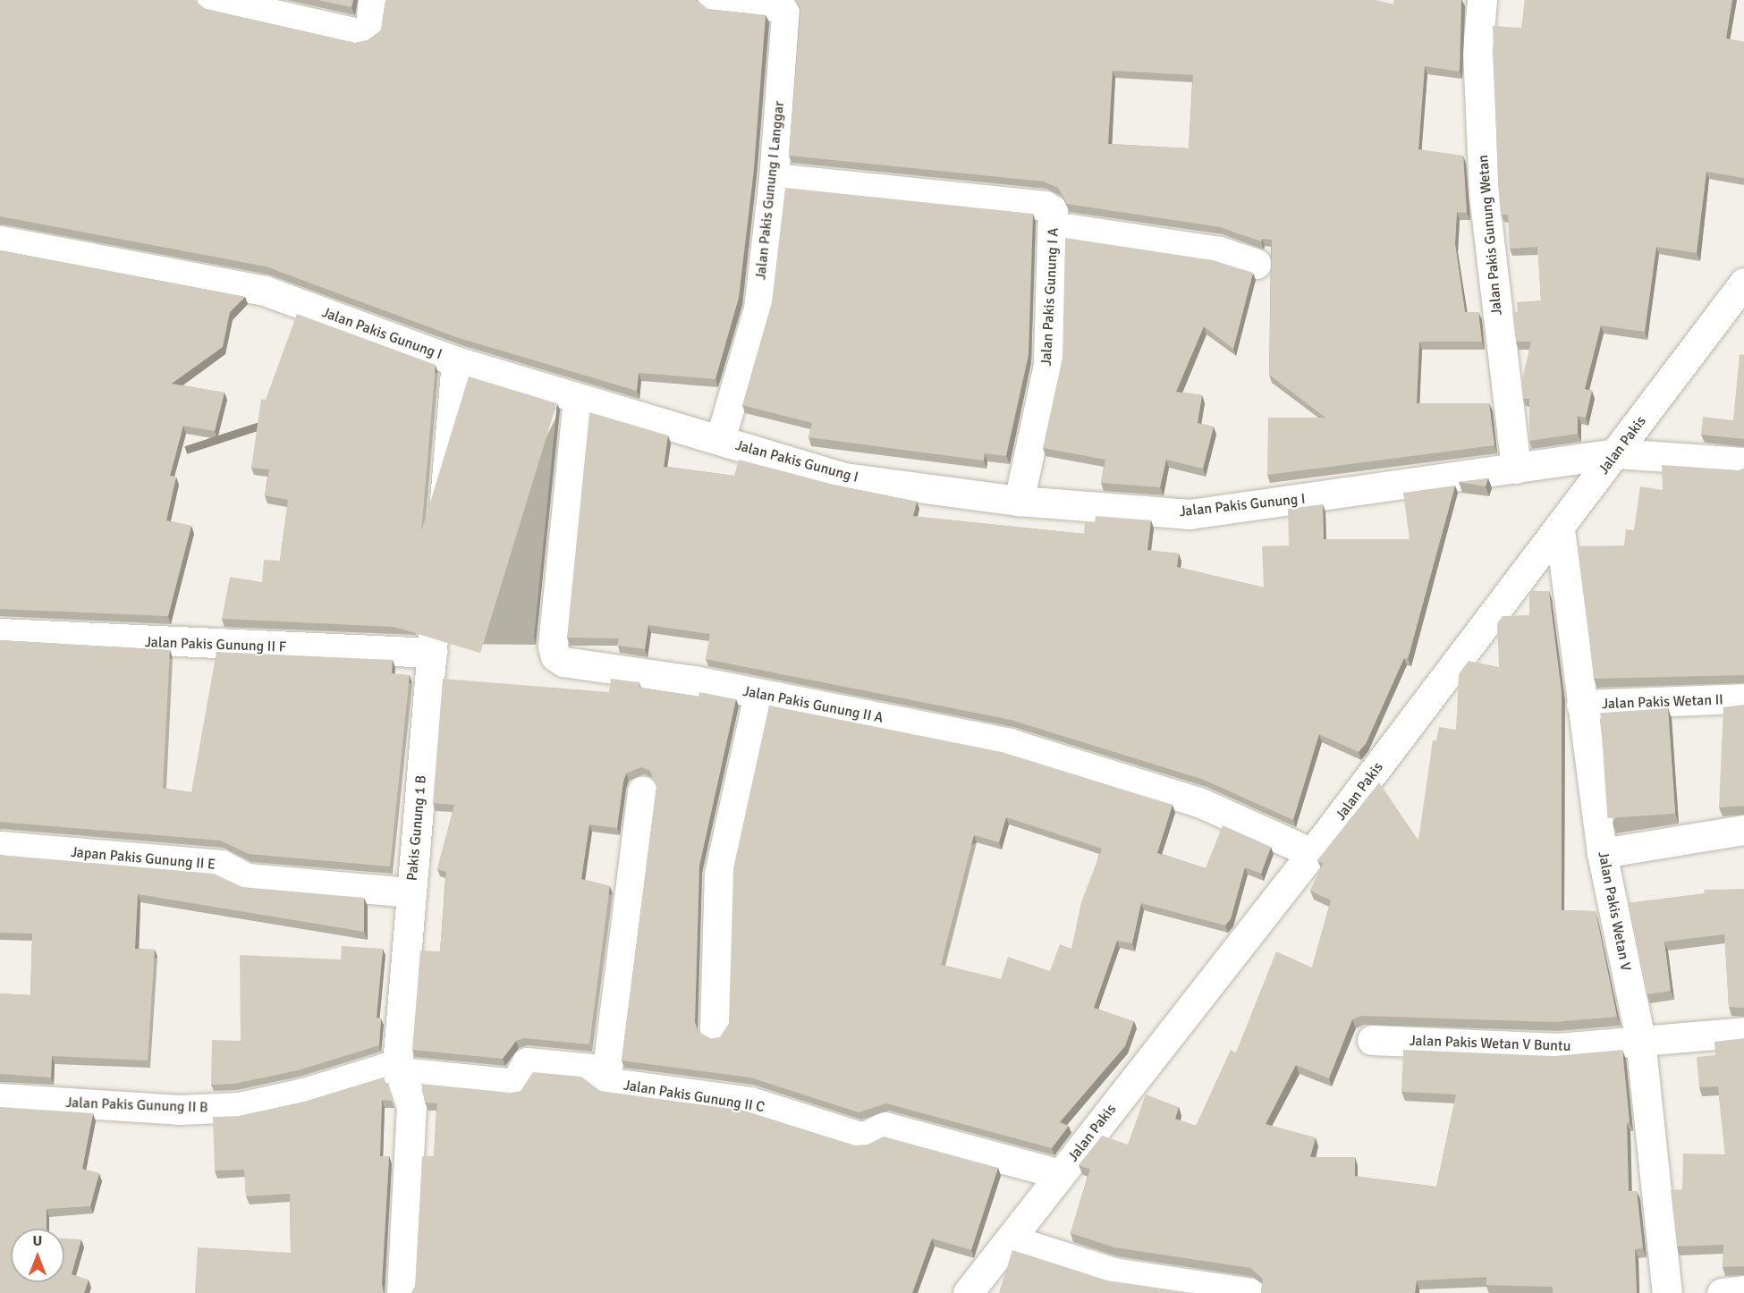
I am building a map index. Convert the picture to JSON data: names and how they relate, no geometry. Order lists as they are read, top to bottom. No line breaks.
{"streets":{"street":["Jalan Pakis Gunung I Langgar","Jalan Pakis Gunung Wetan","Jalan Pakis Gunung I A","Jalan Pakis Gunung I","Jalan Pakis","Jalan Pakis Gunung II F","Jalan Pakis Wetan II","Jalan Pakis Gunung II A","Pakis Gunung 1 B","Japan Pakis Gunung II E","Jalan Pakis Wetan V","Jalan Pakis Wetan V Buntu","Jalan Pakis Gunung II C","Jalan Pakis Gunung II B"]},"crossings":[["Jalan Pakis Gunung I Langgar","Jalan Pakis Gunung I A"],["Jalan Pakis Gunung I Langgar","Jalan Pakis Gunung I"],["Jalan Pakis Gunung Wetan","Jalan Pakis Gunung I"],["Jalan Pakis Gunung I A","Jalan Pakis Gunung I"],["Jalan Pakis Gunung I","Jalan Pakis"],["Jalan Pakis Gunung I","Jalan Pakis Gunung II A"],["Jalan Pakis Gunung I","Pakis Gunung 1 B"],["Jalan Pakis","Jalan Pakis Gunung II A"],["Jalan Pakis","Jalan Pakis Wetan V"],["Jalan Pakis","Jalan Pakis Gunung II C"],["Jalan Pakis Gunung II F","Pakis Gunung 1 B"],["Jalan Pakis Wetan II","Jalan Pakis Wetan V"],["Pakis Gunung 1 B","Japan Pakis Gunung II E"],["Pakis Gunung 1 B","Jalan Pakis Gunung II C"],["Pakis Gunung 1 B","Jalan Pakis Gunung II B"],["Jalan Pakis Wetan V","Jalan Pakis Wetan V Buntu"],["Jalan Pakis Gunung II C","Jalan Pakis Gunung II B"]],"north":"top"}
